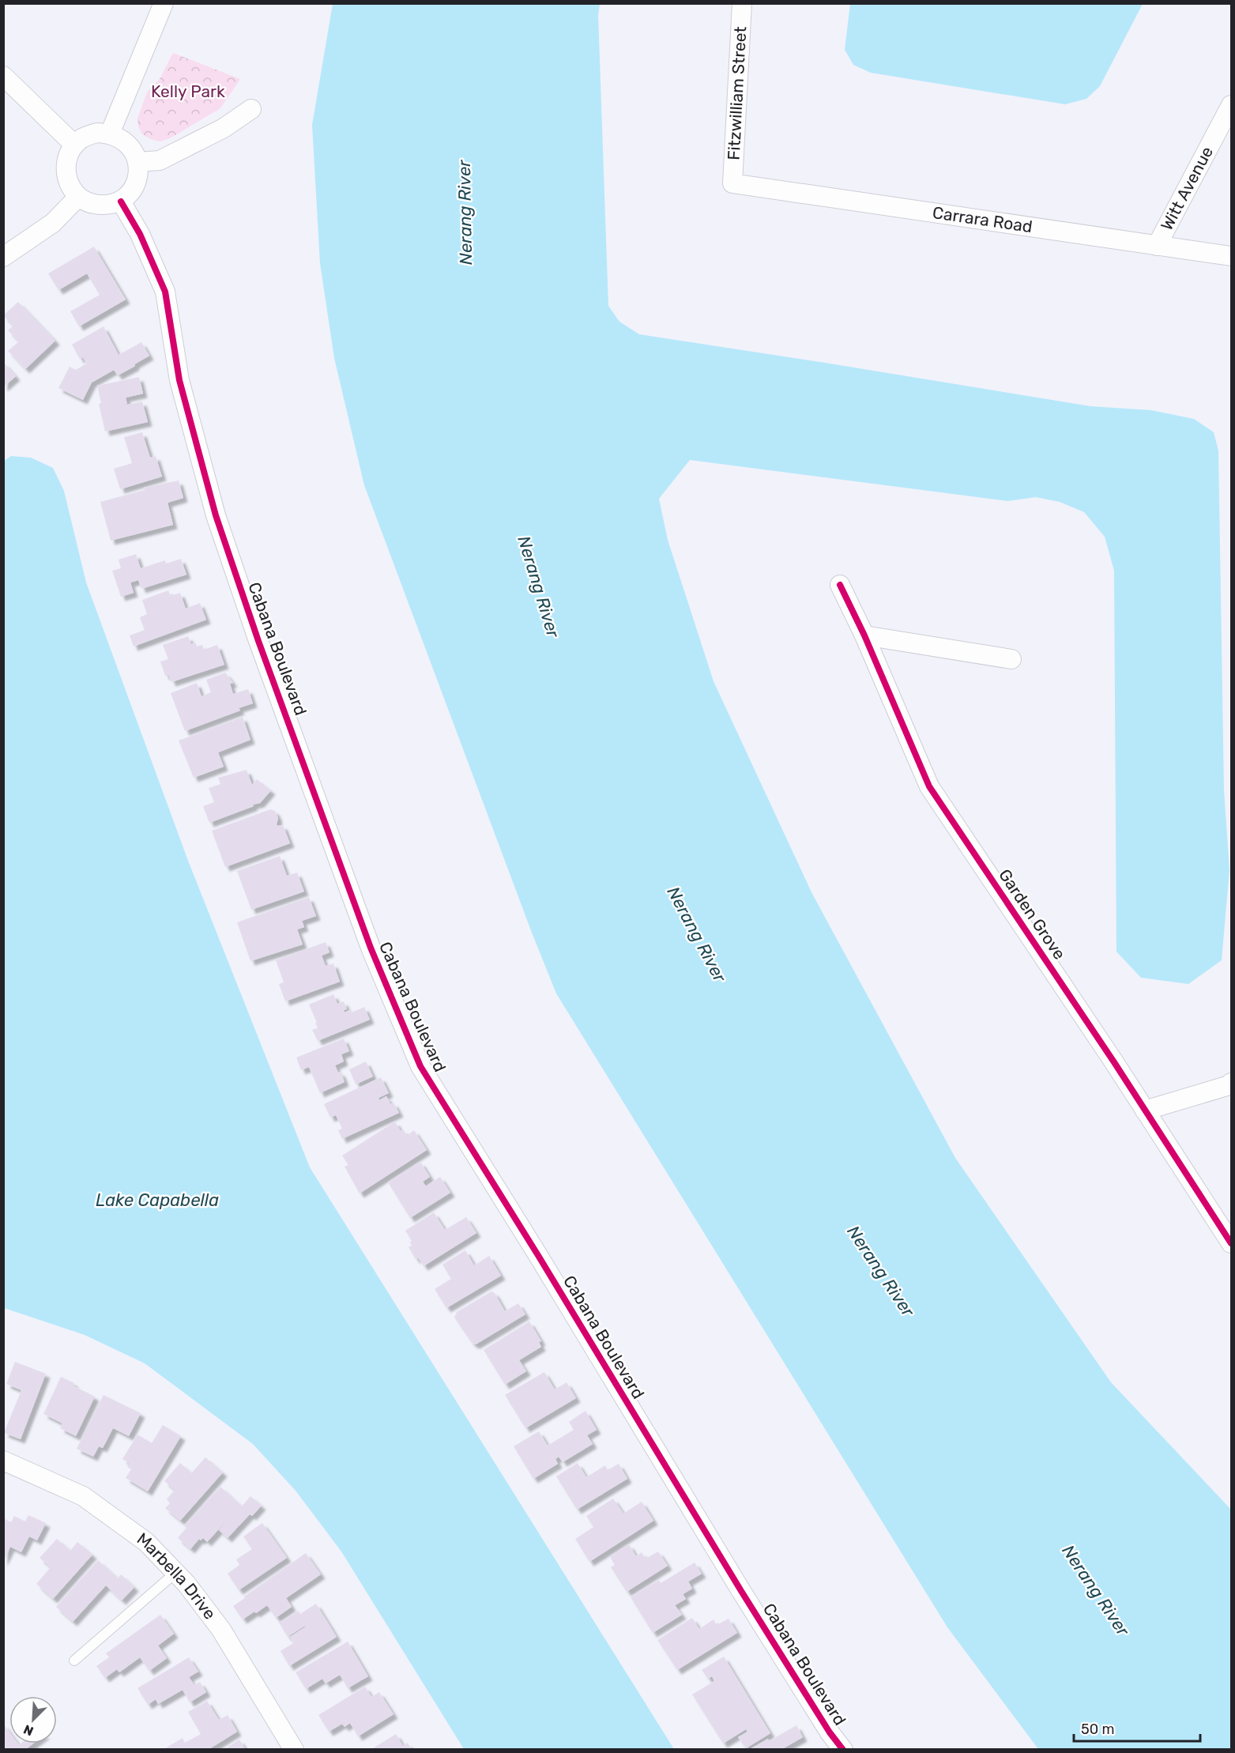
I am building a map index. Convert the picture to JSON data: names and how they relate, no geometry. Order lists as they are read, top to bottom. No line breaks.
{"streets":{"street":["Fitzwilliam Street","Witt Avenue","Carrara Road","Cabana Boulevard","Garden Grove","Marbella Drive"]},"crossings":[["Fitzwilliam Street","Carrara Road"],["Witt Avenue","Carrara Road"]],"water":["Nerang River","Lake Capabella"],"parks":["Kelly Park"],"scale_bar":"50 m","north":"bottom left"}
